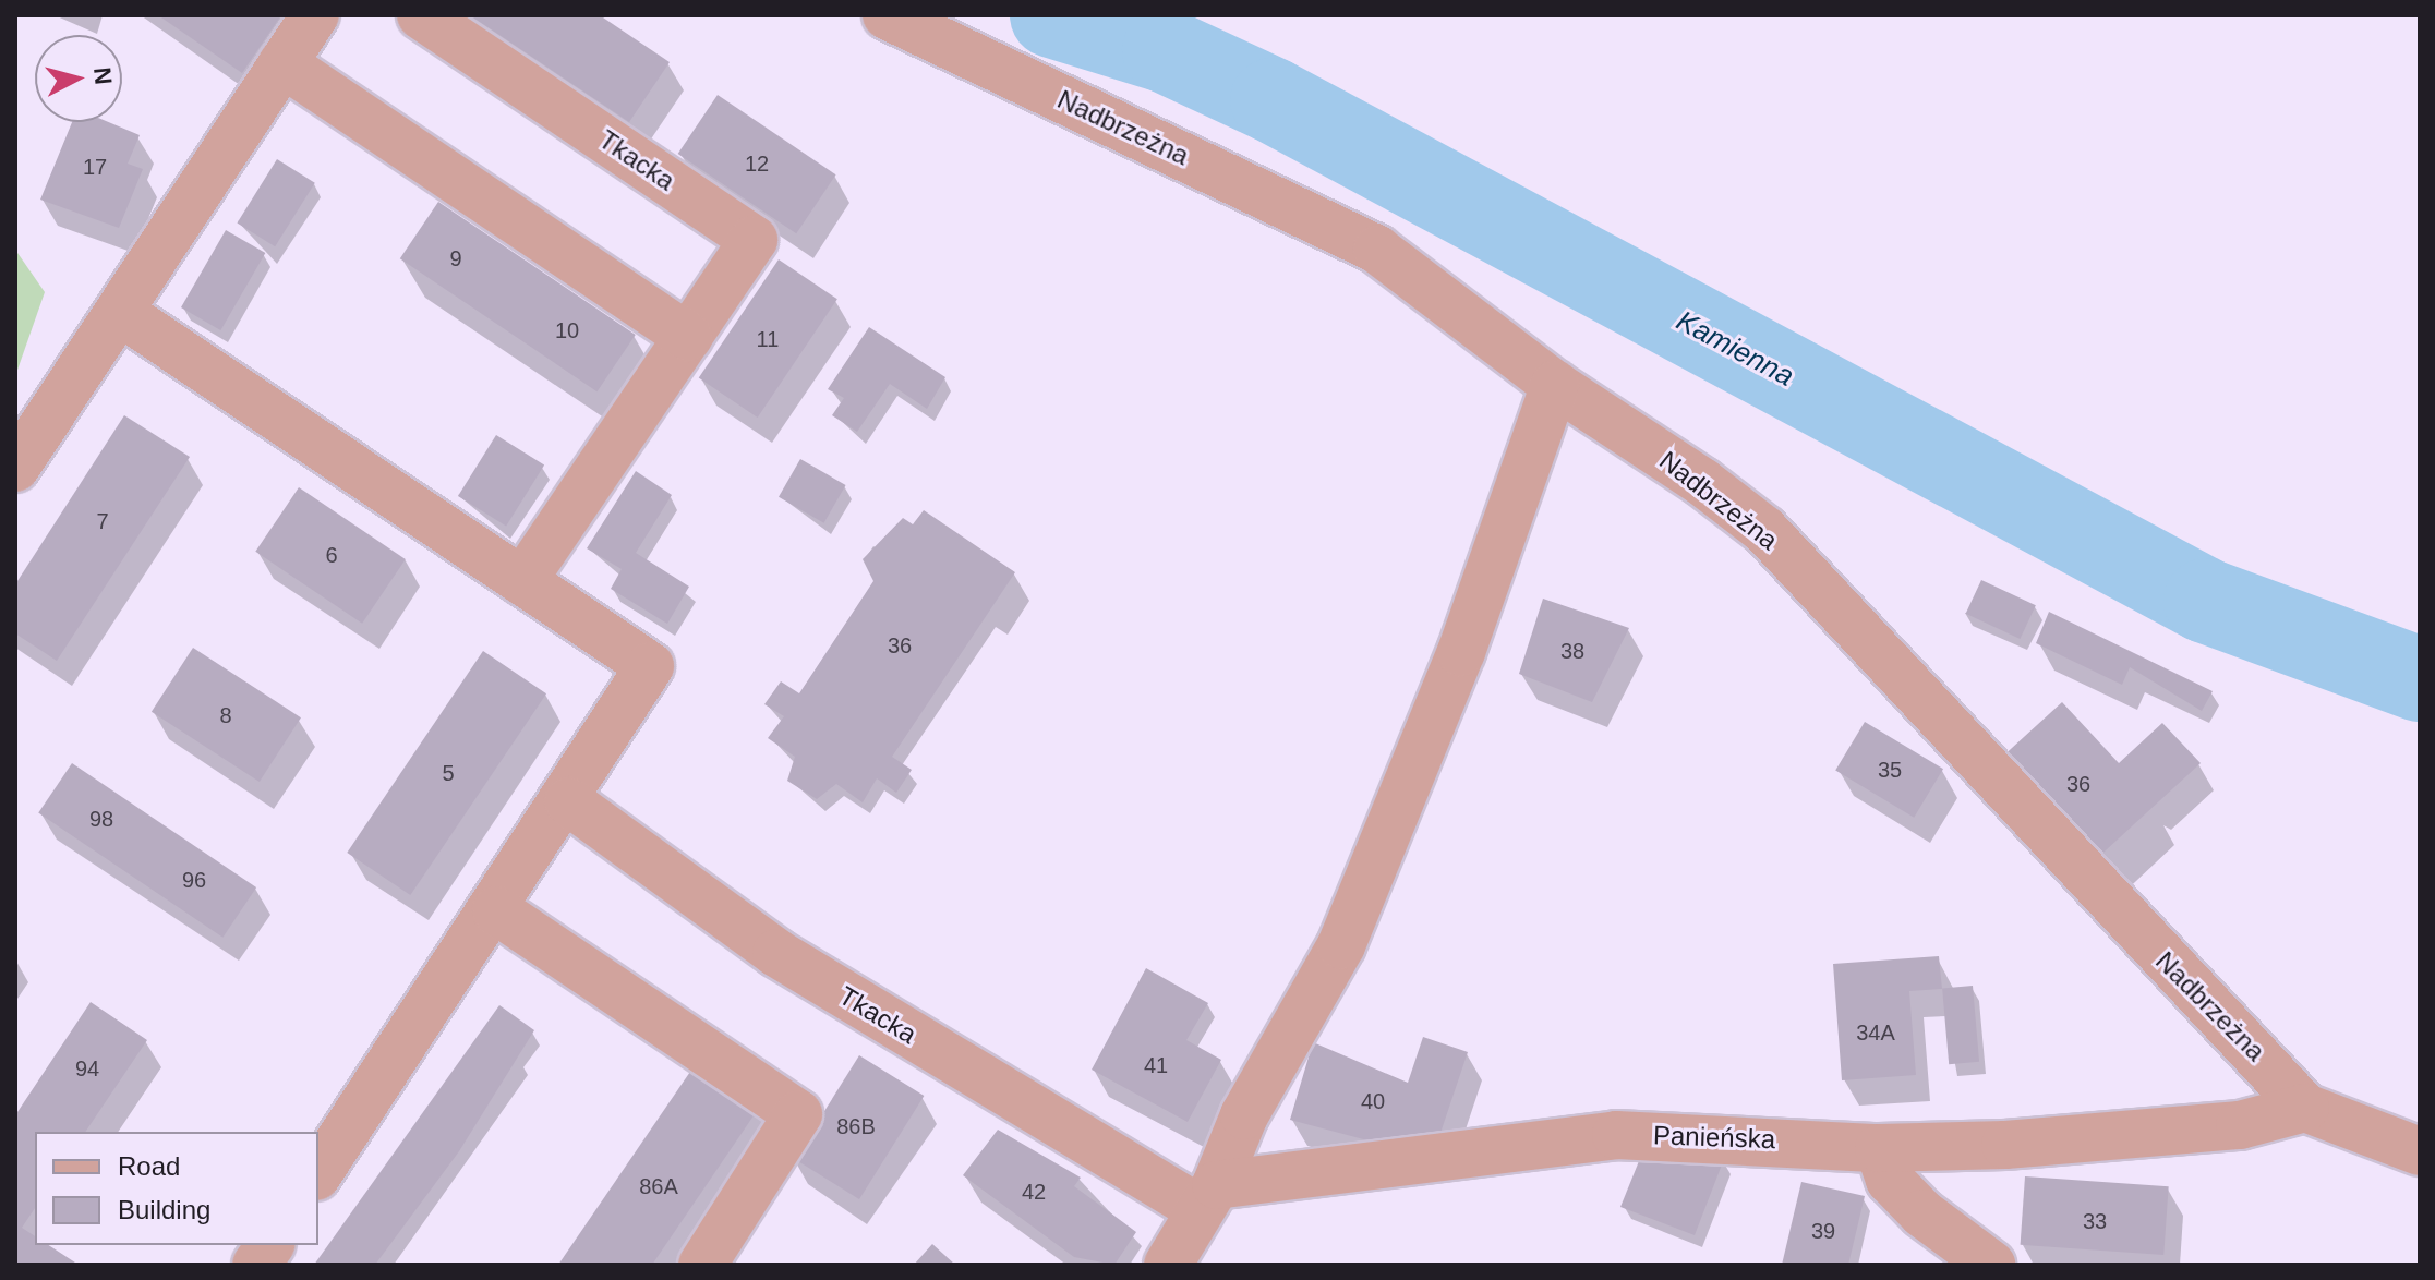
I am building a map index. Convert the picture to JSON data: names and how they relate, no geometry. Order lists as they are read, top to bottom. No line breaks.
{"streets":{"street":["Nadbrzeżna","Tkacka","Panieńska"]},"crossings":[["Nadbrzeżna","Panieńska"],["Tkacka","Panieńska"]],"water":["Kamienna"],"house_numbers":["12","17","9","10","11","7","6","36","38","8","35","5","36","98","96","34A","41","94","40","86B","86A","42","33","39"],"legend":["Road","Building"],"north":"right"}
